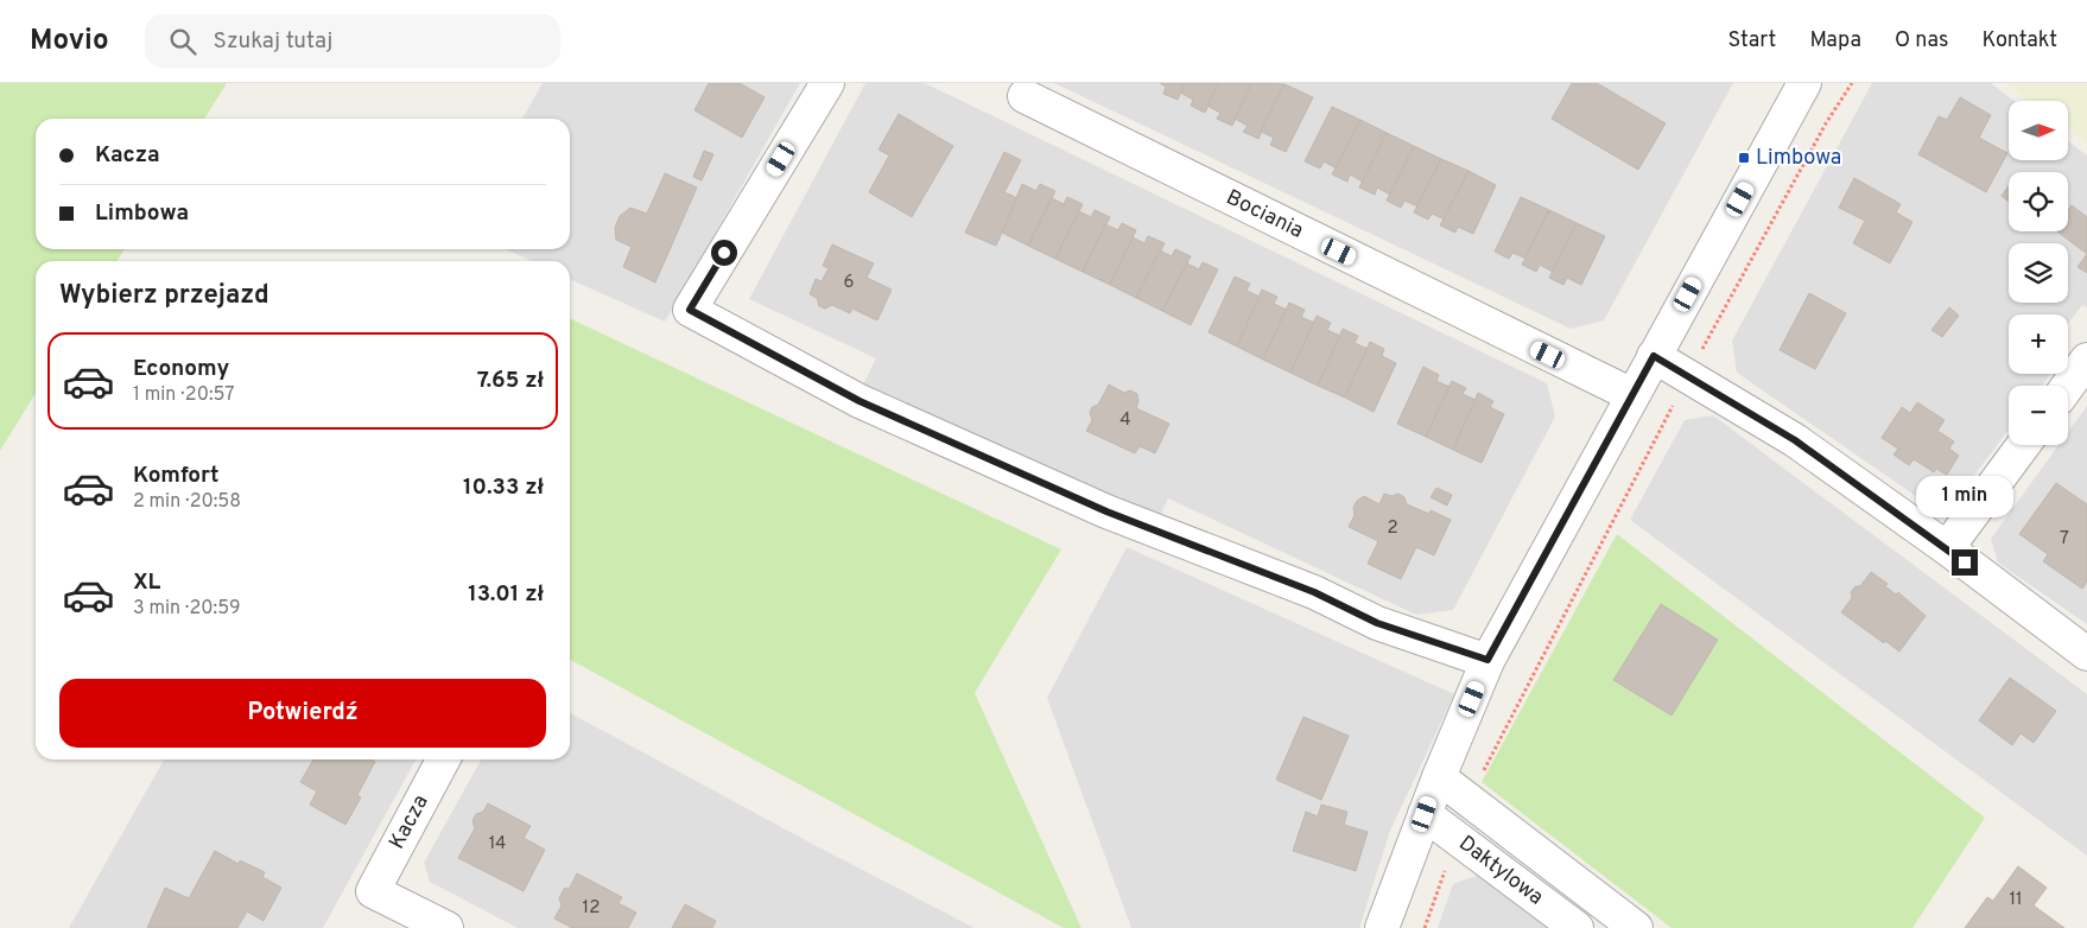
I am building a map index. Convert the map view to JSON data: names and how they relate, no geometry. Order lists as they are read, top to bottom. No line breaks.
{"streets":{"street":["Bociania","Kacza","Daktylowa"]},"places":{"transit":["Limbowa"]},"house_numbers":["6","4","2","7","14","11","12"],"north":"right","page":{"header":"Movio","search":"Szukaj tutaj","nav":["Start","Mapa","O nas","Kontakt"],"map_buttons":["+","−"],"banner":["Kacza","Limbowa"],"heading":"Wybierz przejazd","list":[{"name":"Economy","note":"1 min · 20:57","value":"7.65 zł"},{"name":"Komfort","note":"2 min · 20:58","value":"10.33 zł"},{"name":"XL","note":"3 min · 20:59","value":"13.01 zł"}],"bubble":"1 min","buttons":"Potwierdź"}}
